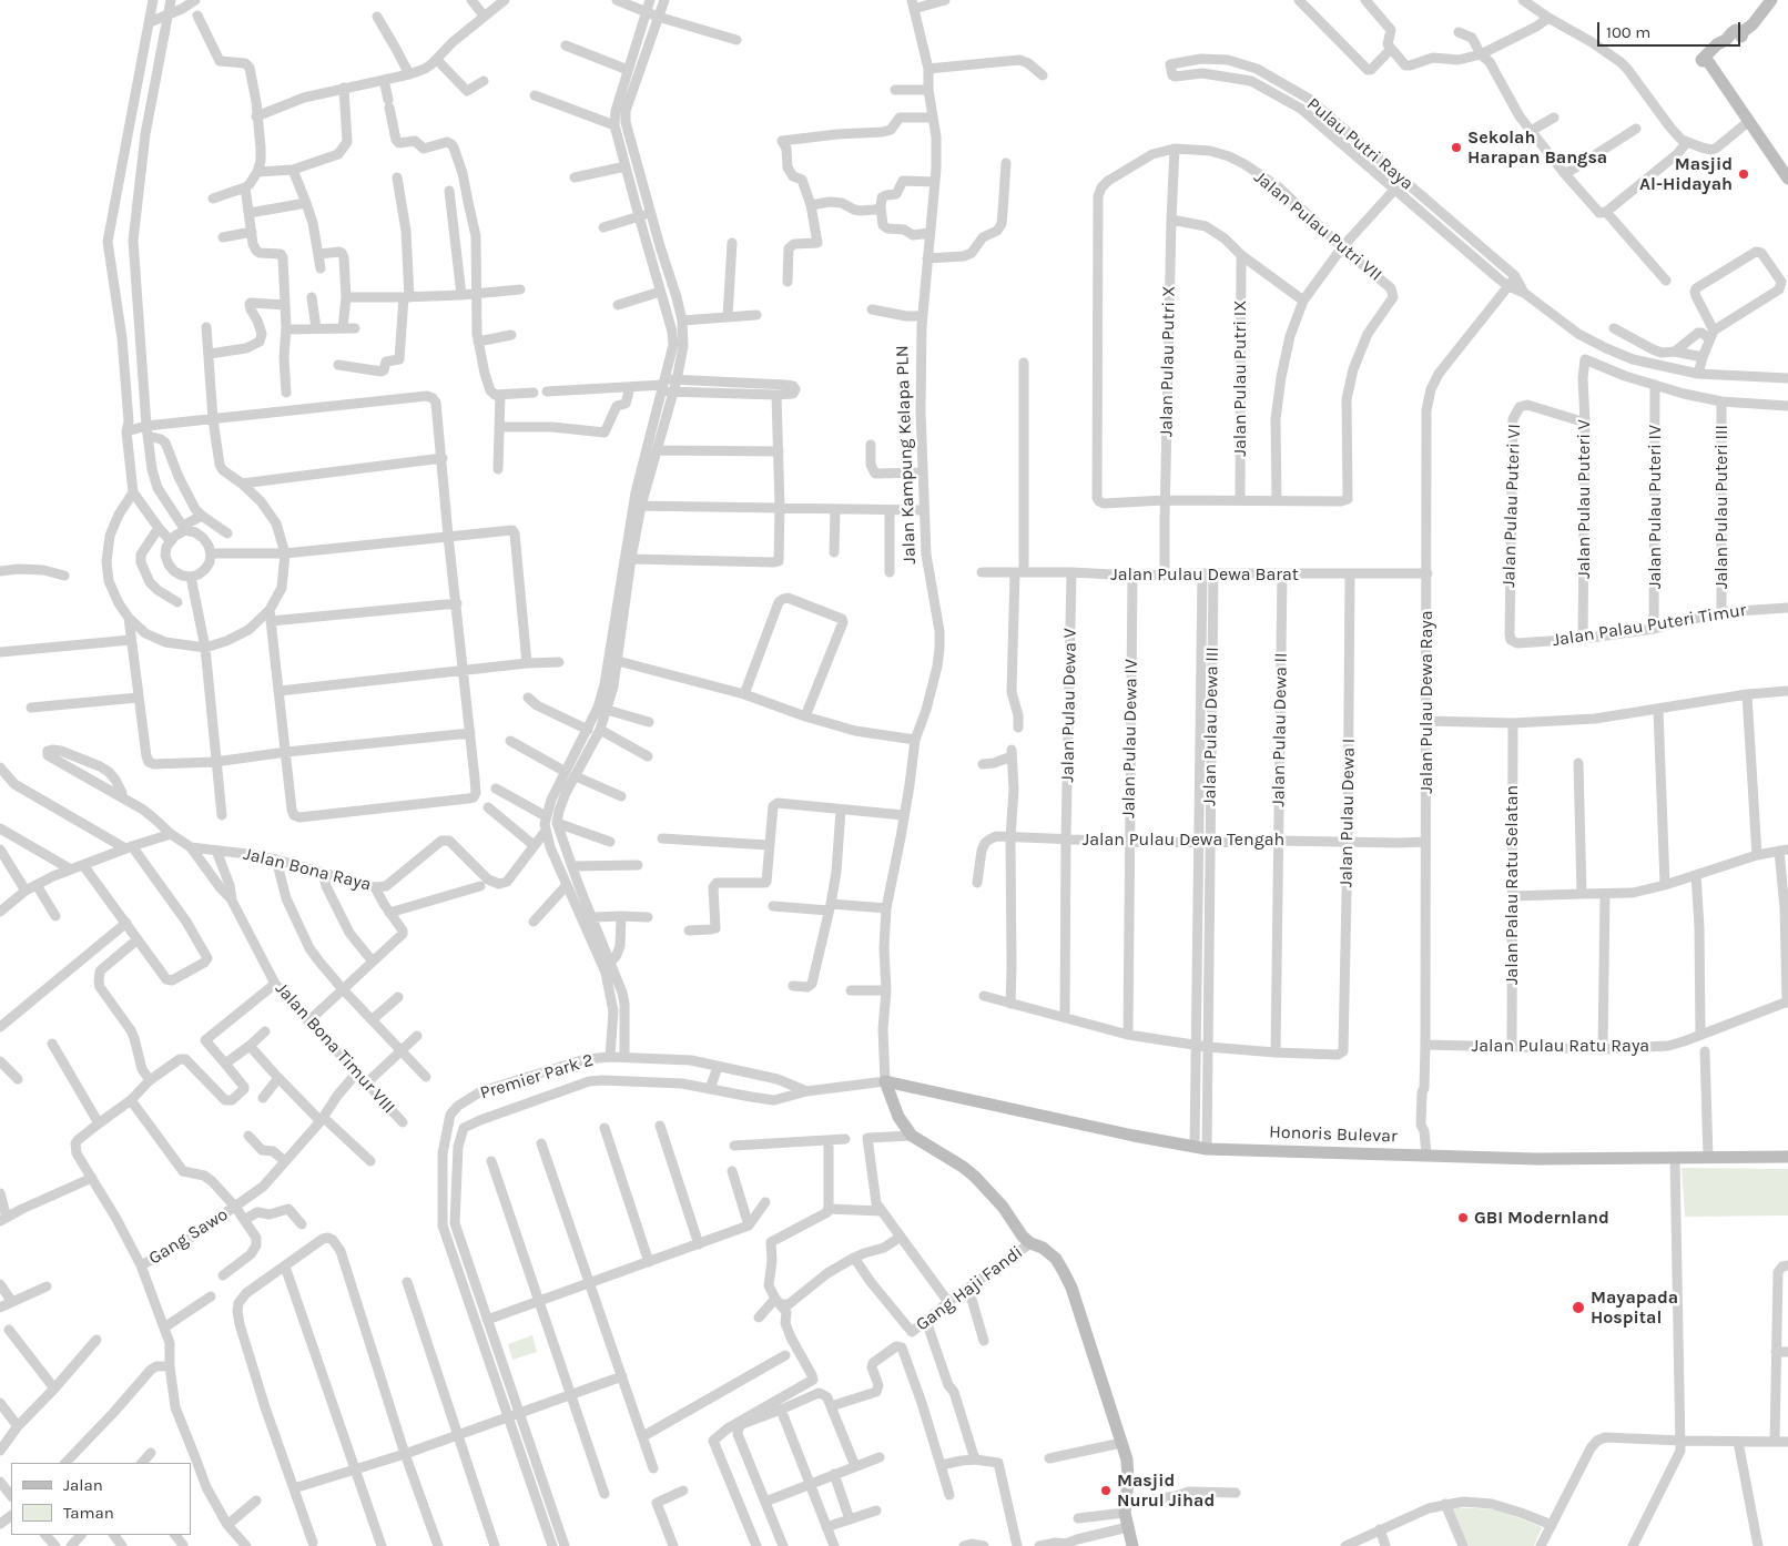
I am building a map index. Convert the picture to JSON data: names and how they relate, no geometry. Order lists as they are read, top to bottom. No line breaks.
{"streets":{"street":["Pulau Putri Raya","Jalan Pulau Putri VII","Jalan Pulau Putri X","Jalan Pulau Putri IX","Jalan Kampung Kelapa PLN","Jalan Pulau Puteri V","Jalan Pulau Puteri VI","Jalan Pulau Puteri IV","Jalan Pulau Puteri III","Jalan Pulau Dewa Barat","Jalan Palau Puteri Timur","Jalan Pulau Dewa Raya","Jalan Pulau Dewa V","Jalan Pulau Dewa III","Jalan Pulau Dewa II","Jalan Pulau Dewa IV","Jalan Pulau Dewa I","Jalan Pulau Dewa Tengah","Jalan Bona Raya","Jalan Palau Ratu Selatan","Jalan Pulau Ratu Raya","Jalan Bona Timur VIII","Premier Park 2","Honoris Bulevar","Gang Sawo","Gang Haji Fandi"]},"crossings":[["Pulau Putri Raya","Jalan Pulau Dewa Raya"],["Jalan Pulau Putri VII","Jalan Pulau Putri X"],["Jalan Pulau Putri VII","Jalan Pulau Putri IX"],["Jalan Pulau Putri X","Jalan Pulau Dewa Barat"],["Jalan Kampung Kelapa PLN","Premier Park 2"],["Jalan Kampung Kelapa PLN","Honoris Bulevar"],["Jalan Kampung Kelapa PLN","Gang Haji Fandi"],["Jalan Pulau Puteri V","Jalan Pulau Puteri VI"],["Jalan Pulau Puteri V","Jalan Pulau Puteri IV"],["Jalan Pulau Puteri V","Jalan Palau Puteri Timur"],["Jalan Pulau Puteri VI","Jalan Palau Puteri Timur"],["Jalan Pulau Puteri IV","Jalan Palau Puteri Timur"],["Jalan Pulau Puteri III","Jalan Palau Puteri Timur"],["Jalan Pulau Dewa Barat","Jalan Pulau Dewa Raya"],["Jalan Pulau Dewa Barat","Jalan Pulau Dewa V"],["Jalan Pulau Dewa Barat","Jalan Pulau Dewa III"],["Jalan Pulau Dewa Barat","Jalan Pulau Dewa II"],["Jalan Pulau Dewa Barat","Jalan Pulau Dewa IV"],["Jalan Pulau Dewa Barat","Jalan Pulau Dewa I"],["Jalan Pulau Dewa Raya","Jalan Pulau Dewa Tengah"],["Jalan Pulau Dewa Raya","Jalan Pulau Ratu Raya"],["Jalan Pulau Dewa Raya","Honoris Bulevar"],["Jalan Pulau Dewa V","Jalan Pulau Dewa Tengah"],["Jalan Pulau Dewa III","Jalan Pulau Dewa Tengah"],["Jalan Pulau Dewa III","Honoris Bulevar"],["Jalan Pulau Dewa II","Jalan Pulau Dewa I"],["Jalan Pulau Dewa II","Jalan Pulau Dewa Tengah"],["Jalan Pulau Dewa IV","Jalan Pulau Dewa Tengah"],["Jalan Pulau Dewa I","Jalan Pulau Dewa Tengah"],["Jalan Bona Raya","Jalan Bona Timur VIII"],["Jalan Palau Ratu Selatan","Jalan Pulau Ratu Raya"],["Jalan Bona Timur VIII","Gang Sawo"],["Premier Park 2","Honoris Bulevar"]],"places":["Sekolah Harapan Bangsa","Masjid Al-Hidayah","GBI Modernland","Mayapada Hospital","Masjid Nurul Jihad"],"legend":["Jalan","Taman"],"scale_bar":"100 m"}
